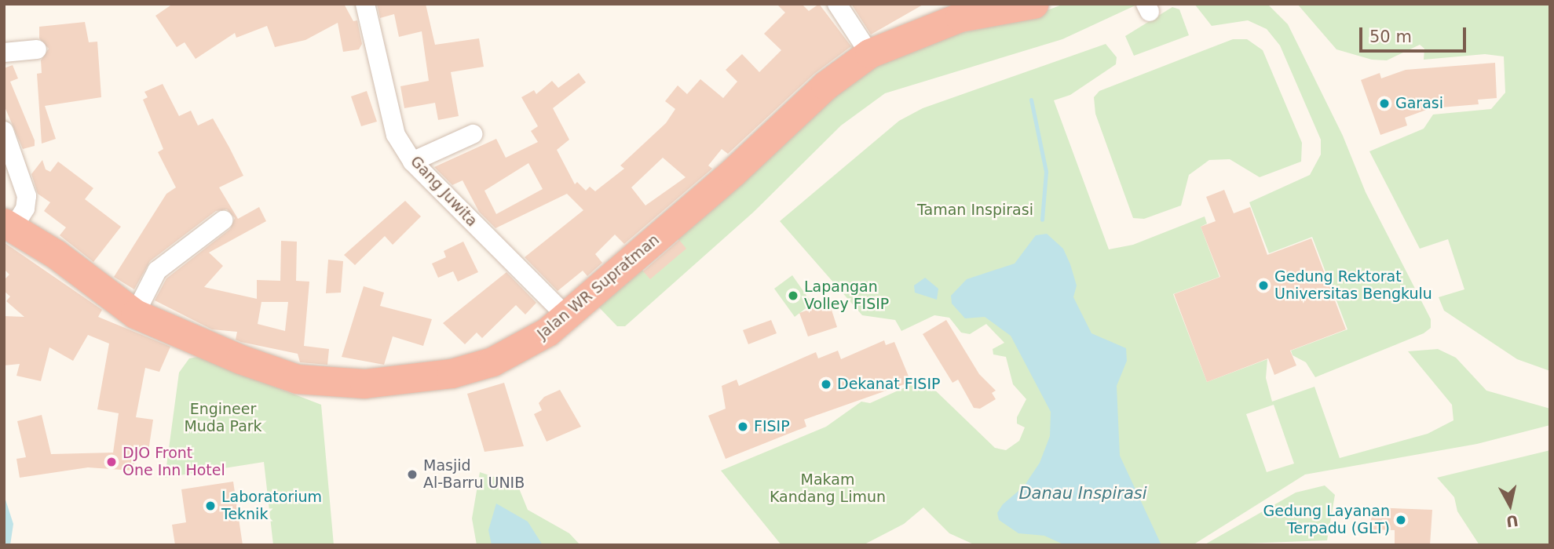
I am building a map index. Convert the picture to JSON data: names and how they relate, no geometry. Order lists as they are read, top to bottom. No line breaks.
{"streets":{"highway":["Jalan WR Supratman"],"street":["Gang Juwita"]},"crossings":[["Gang Juwita","Jalan WR Supratman"]],"water":["Danau Inspirasi"],"parks":["Taman Inspirasi","Engineer Muda Park","Makam Kandang Limun"],"places":["Garasi","Gedung Rektorat Universitas Bengkulu","Lapangan Volley FISIP","Dekanat FISIP","FISIP","DJO Front One Inn Hotel","Masjid Al-Barru UNIB","Laboratorium Teknik","Gedung Layanan Terpadu (GLT)"],"scale_bar":"50 m","north":"bottom"}
